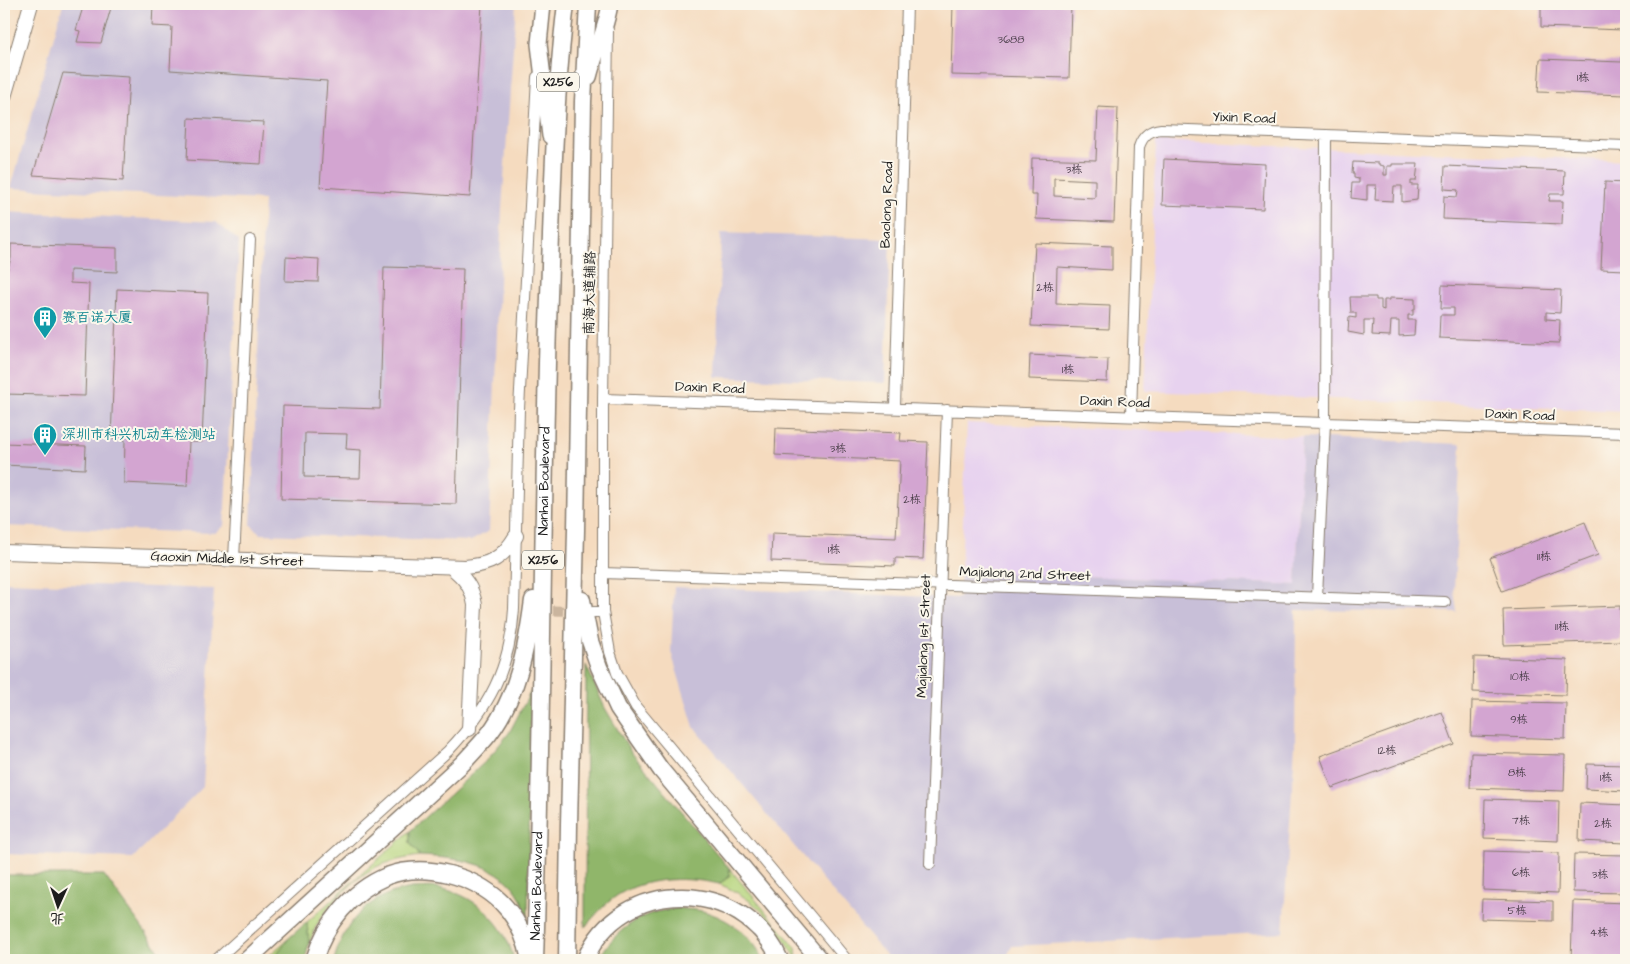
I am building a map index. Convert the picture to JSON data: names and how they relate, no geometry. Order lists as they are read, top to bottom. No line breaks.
{"streets":{"main road":["X256","Nanhai Boulevard"],"street":["Yixin Road","Baolong Road","南海大道辅路","Daxin Road","Gaoxin Middle 1st Street","Majialong 2nd Street","Majialong 1st Street"]},"crossings":[["Yixin Road","Daxin Road"],["Baolong Road","Daxin Road"],["南海大道辅路","Daxin Road"],["南海大道辅路","Majialong 2nd Street"],["Daxin Road","Majialong 1st Street"],["Majialong 2nd Street","Majialong 1st Street"]],"places":{"building":["赛百诺大厦","深圳市科兴机动车检测站"]},"house_numbers":["3688","1栋","3栋","2栋","1栋","3栋","2栋","1栋","11栋","11栋","10栋","9栋","12栋","8栋","1栋","7栋","2栋","6栋","3栋","5栋","4栋"],"north":"bottom"}
